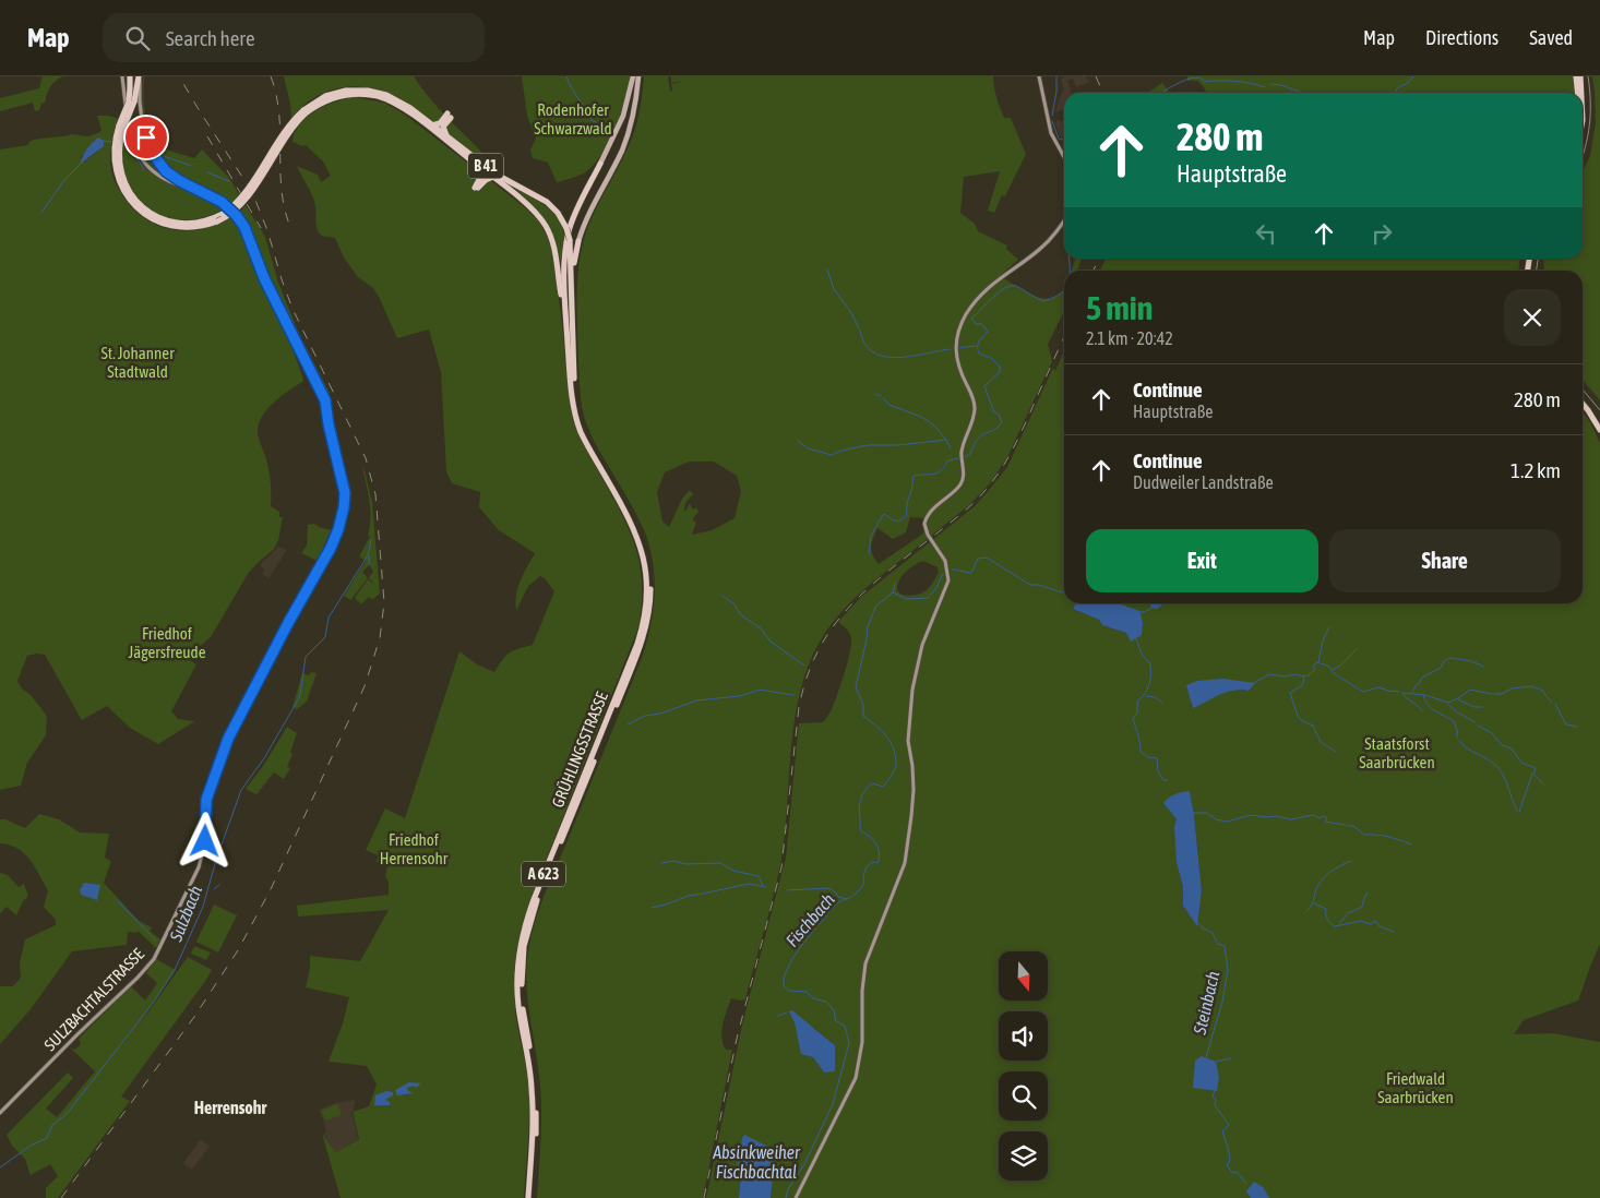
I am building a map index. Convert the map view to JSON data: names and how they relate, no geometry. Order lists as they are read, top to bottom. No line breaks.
{"streets":{"highway":["B 41","GRÜHLINGSSTRASSE","A 623"],"main road":["SULZBACHTALSTRASSE"]},"crossings":[["B 41","GRÜHLINGSSTRASSE"],["B 41","A 623"],["GRÜHLINGSSTRASSE","A 623"]],"districts":["Herrensohr"],"water":["Sulzbach","Fischbach","Steinbach","Absinkweiher Fischbachtal"],"parks":["Rodenhofer Schwarzwald","St. Johanner Stadtwald","Friedhof Jägersfreude","Staatsforst Saarbrücken","Friedhof Herrensohr","Friedwald Saarbrücken"],"north":"bottom","page":{"header":"Map","search":"Search here","nav":["Map","Directions","Saved"],"turn":["280 m","Hauptstraße"],"heading":["5 min","2.1 km · 20:42"],"list":[{"name":"Continue","note":"Hauptstraße","value":"280 m"},{"name":"Continue","note":"Dudweiler Landstraße","value":"1.2 km"}],"buttons":["Exit","Share"]}}
